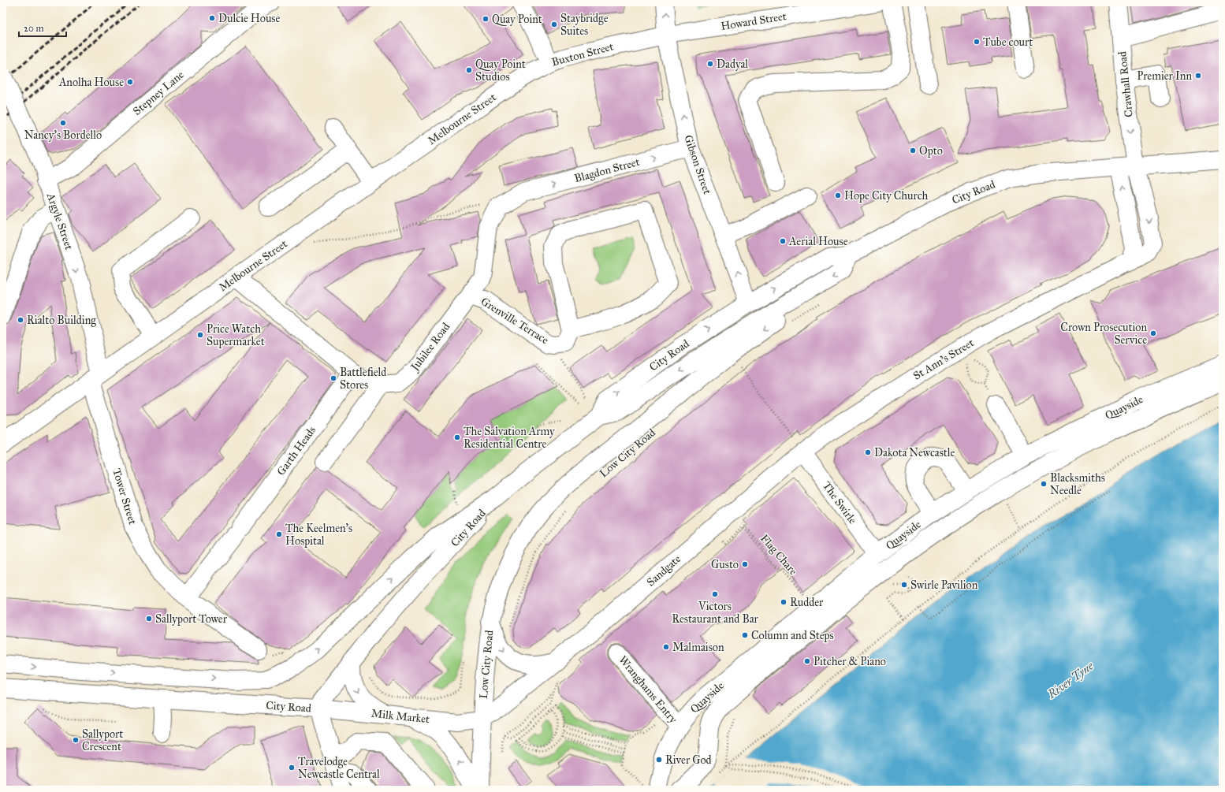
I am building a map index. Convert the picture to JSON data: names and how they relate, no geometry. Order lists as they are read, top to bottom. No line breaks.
{"streets":{"street":["Howard Street","Buxton Street","Crawhall Road","Stepney Lane","Melbourne Street","Gibson Street","Blagdon Street","City Road","Argyle Street","Grenville Terrace","Jubilee Road","St Ann's Street","Quayside","Garth Heads","Low City Road","Tower Street","The Swirle","Sandgate","Wranghams Entry","Milk Market"],"path":["Flag Chare"]},"crossings":[["Howard Street","Buxton Street"],["Howard Street","Gibson Street"],["Buxton Street","Melbourne Street"],["Buxton Street","Gibson Street"],["Crawhall Road","City Road"],["Crawhall Road","St Ann's Street"],["Stepney Lane","Argyle Street"],["Melbourne Street","Argyle Street"],["Melbourne Street","Jubilee Road"],["Melbourne Street","Tower Street"],["Gibson Street","Blagdon Street"],["Gibson Street","City Road"],["Blagdon Street","Jubilee Road"],["City Road","St Ann's Street"],["City Road","Low City Road"],["City Road","Milk Market"],["Argyle Street","Tower Street"],["Grenville Terrace","Jubilee Road"],["Jubilee Road","Garth Heads"],["St Ann's Street","The Swirle"],["St Ann's Street","Sandgate"],["Quayside","The Swirle"],["Quayside","Flag Chare"],["Quayside","Wranghams Entry"],["Garth Heads","Tower Street"],["Low City Road","Sandgate"],["Low City Road","Milk Market"],["Flag Chare","Sandgate"],["Sandgate","Milk Market"]],"one_way":["Crawhall Road","Gibson Street","Blagdon Street","Argyle Street"],"water":["River Tyne"],"places":["Dulcie House","Quay Point","Staybridge Suites","Tube court","Dadyal","Quay Point Studios","Premier Inn","Anolha House","Nancy's Bordello","Opto","Hope City Church","Aerial House","Rialto Building","Crown Prosecution Service","Price Watch Supermarket","Battlefield Stores","The Salvation Army Residential Centre","Dakota Newcastle","Blacksmiths Needle","The Keelmen's Hospital","Gusto","Swirle Pavilion","Victors Restaurant and Bar","Rudder","Sallyport Tower","Column and Steps","Malmaison","Pitcher & Piano","Sallyport Crescent","River God","Travelodge Newcastle Central"],"scale_bar":"20 m"}
